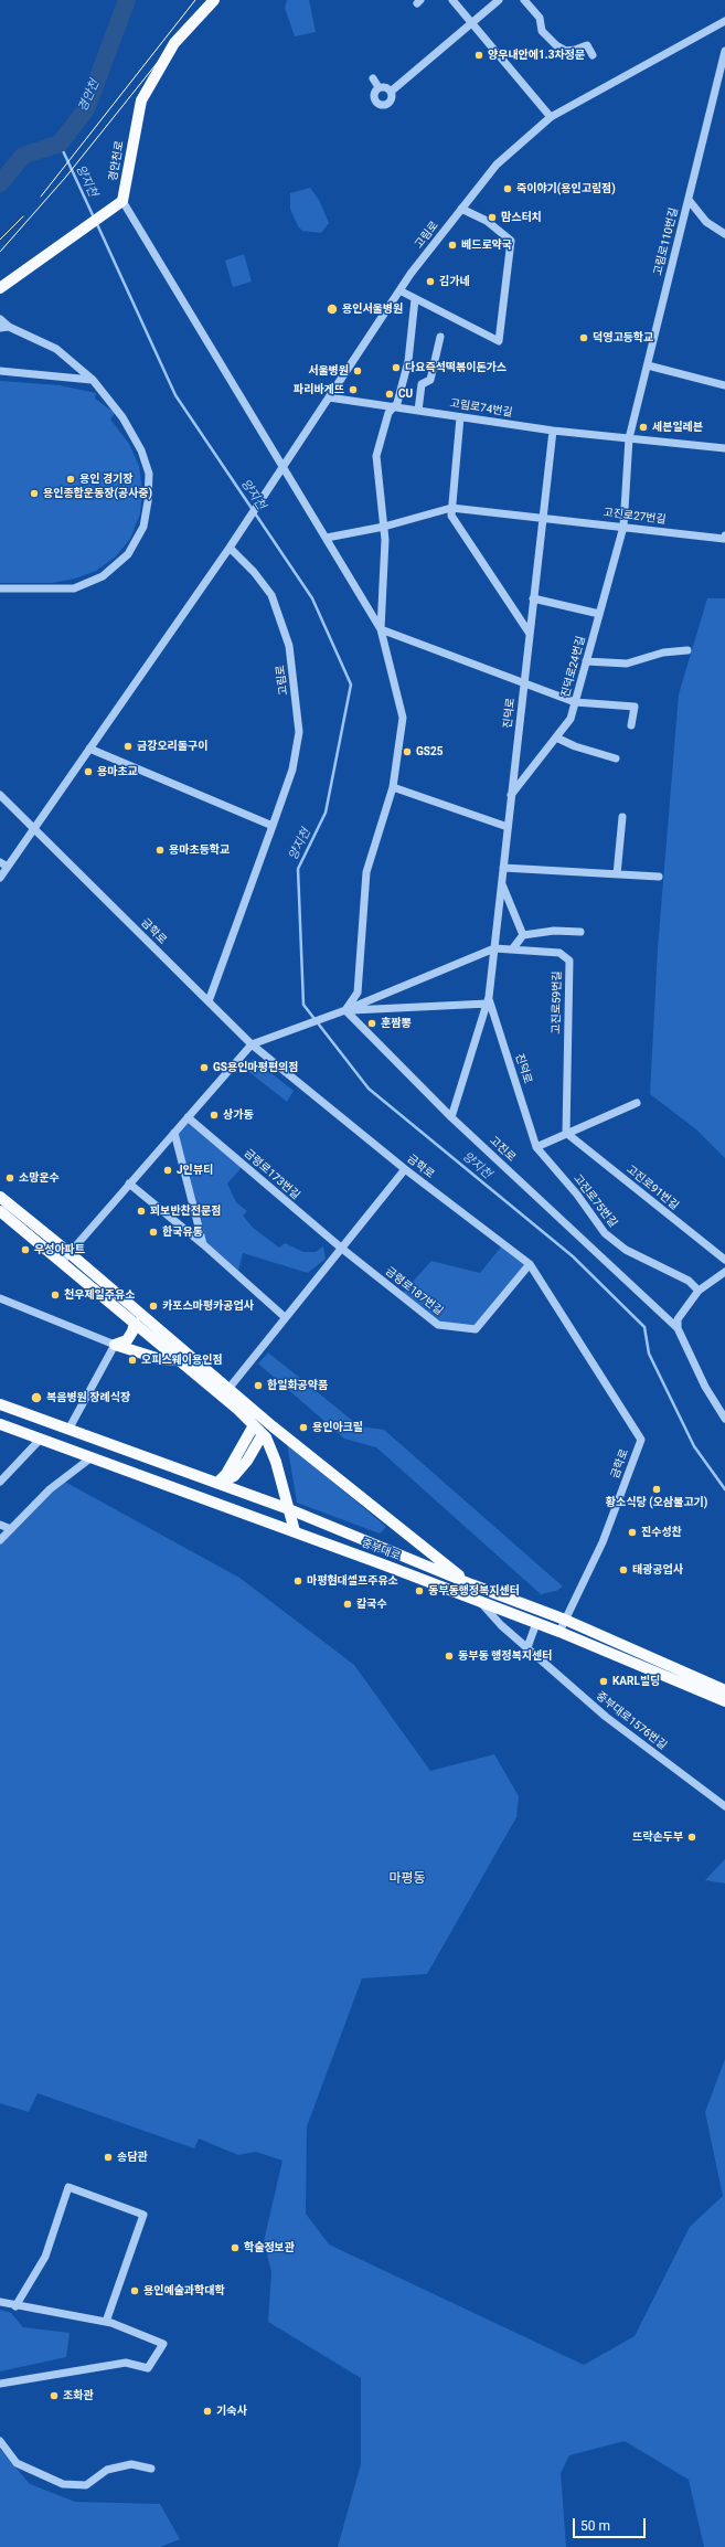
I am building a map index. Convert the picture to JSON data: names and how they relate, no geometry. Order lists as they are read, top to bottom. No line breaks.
{"streets":{"main road":["경안천로","중부대로"],"street":["고림로","고림로110번길","고림로74번길","고진로27번길","진덕로24번길","진덕로","금학로","고진로59번길","고진로","금령로173번길","고진로91번길","고진로75번길","금령로187번길","중부대로1576번길"]},"crossings":[["고림로","고림로74번길"],["고림로","금학로"],["고림로110번길","고림로74번길"],["고림로74번길","진덕로"],["고진로27번길","진덕로24번길"],["고진로27번길","진덕로"],["진덕로24번길","진덕로"],["진덕로","고진로59번길"],["진덕로","고진로"],["진덕로","고진로75번길"],["금학로","고진로59번길"],["금학로","금령로187번길"],["금학로","중부대로"],["고진로59번길","고진로"],["고진로59번길","고진로91번길"],["금령로173번길","금령로187번길"],["중부대로","중부대로1576번길"]],"districts":["마평동"],"water":["경안천","양지천"],"places":["양우내안에1.3차정문","죽이야기(용인고림점)","맘스터치","베드로약국","김가네","용인서울병원","덕영고등학교","다요즉석떡볶이돈가스","서울병원","파리바게뜨","CU","세븐일레븐","용인 경기장","용인종합운동장(공사중)","금강오리돌구이","GS25","용마초교","용마초등학교","훈짬뽕","GS용인마평편의점","상가동","J인뷰티","소망운수","꾀보반찬전문점","한국유통","우성아파트","천우제일주유소","카포스마평카공업사","오피스웨이용인점","한일화공약품","복음병원 장례식장","용인아크릴","황소식당 (오삼불고기)","진수성찬","태광공업사","마평현대셀프주유소","동부동행정복지센터","칼국수","동부동 행정복지센터","KARL빌딩","뜨락손두부","송담관","학술정보관","용인예술과학대학","조화관","기숙사"],"scale_bar":"50 m"}
